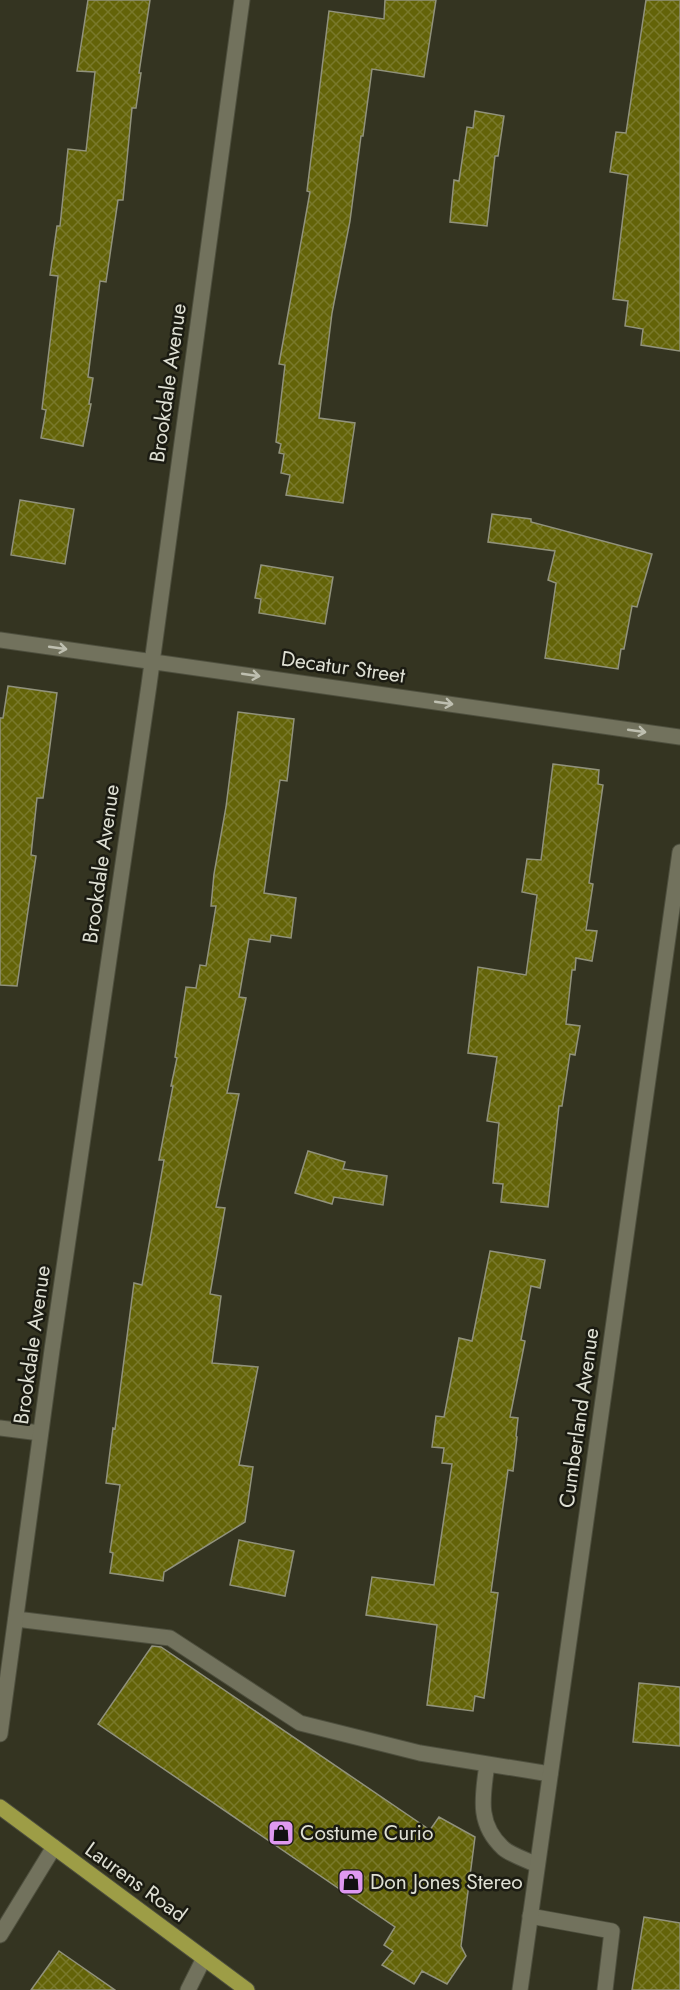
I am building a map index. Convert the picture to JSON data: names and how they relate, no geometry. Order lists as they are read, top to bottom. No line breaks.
{"streets":{"main road":["Laurens Road"],"street":["Brookdale Avenue","Decatur Street","Cumberland Avenue"]},"crossings":[["Brookdale Avenue","Decatur Street"]],"one_way":["Decatur Street"],"places":{"shop":["Costume Curio","Don Jones Stereo"]}}
